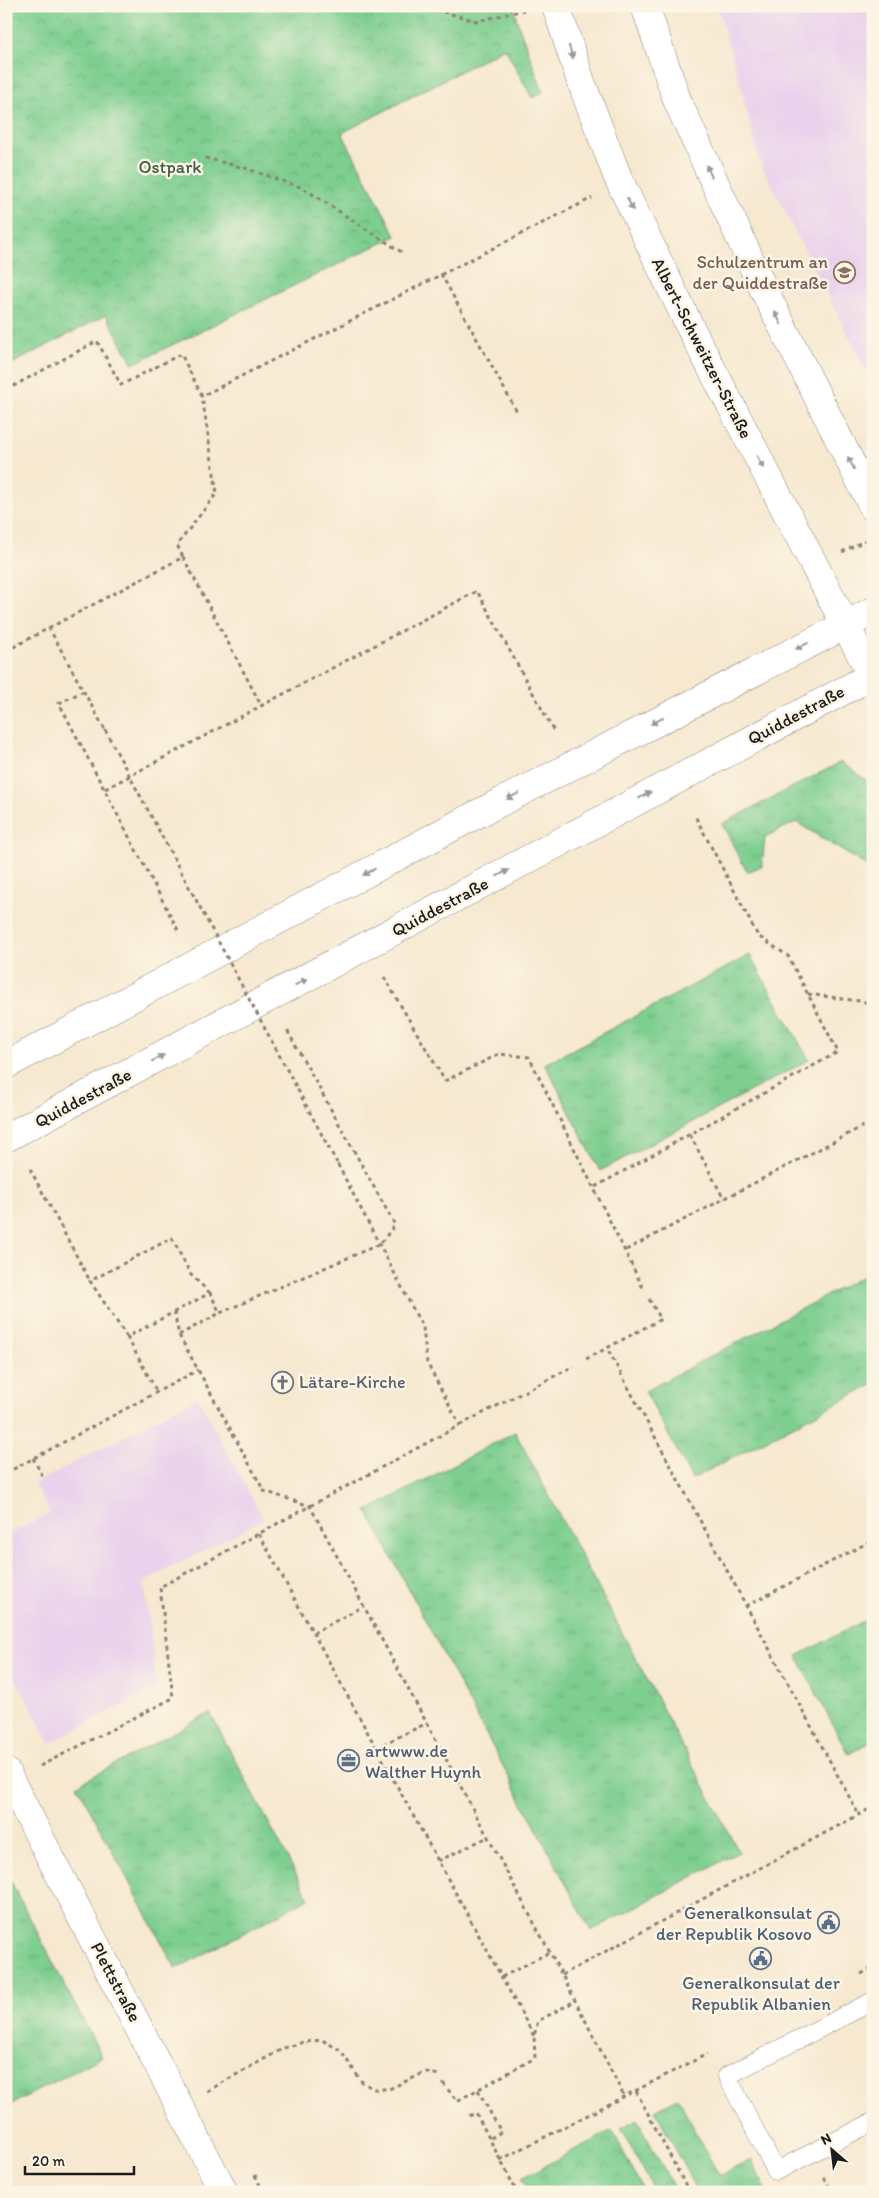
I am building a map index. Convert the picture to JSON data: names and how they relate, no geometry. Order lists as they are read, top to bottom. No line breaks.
{"streets":{"main road":["Albert-Schweitzer-Straße","Quiddestraße","Plettstraße"]},"crossings":[["Albert-Schweitzer-Straße","Quiddestraße"]],"parks":["Ostpark"],"places":{"school or university":["Schulzentrum an der Quiddestraße"],"church":["Lätare-Kirche"],"office":["artwww.de Walther Huynh"],"public building":["Generalkonsulat der Republik Kosovo","Generalkonsulat der Republik Albanien"]},"scale_bar":"20 m","north":"top left"}
